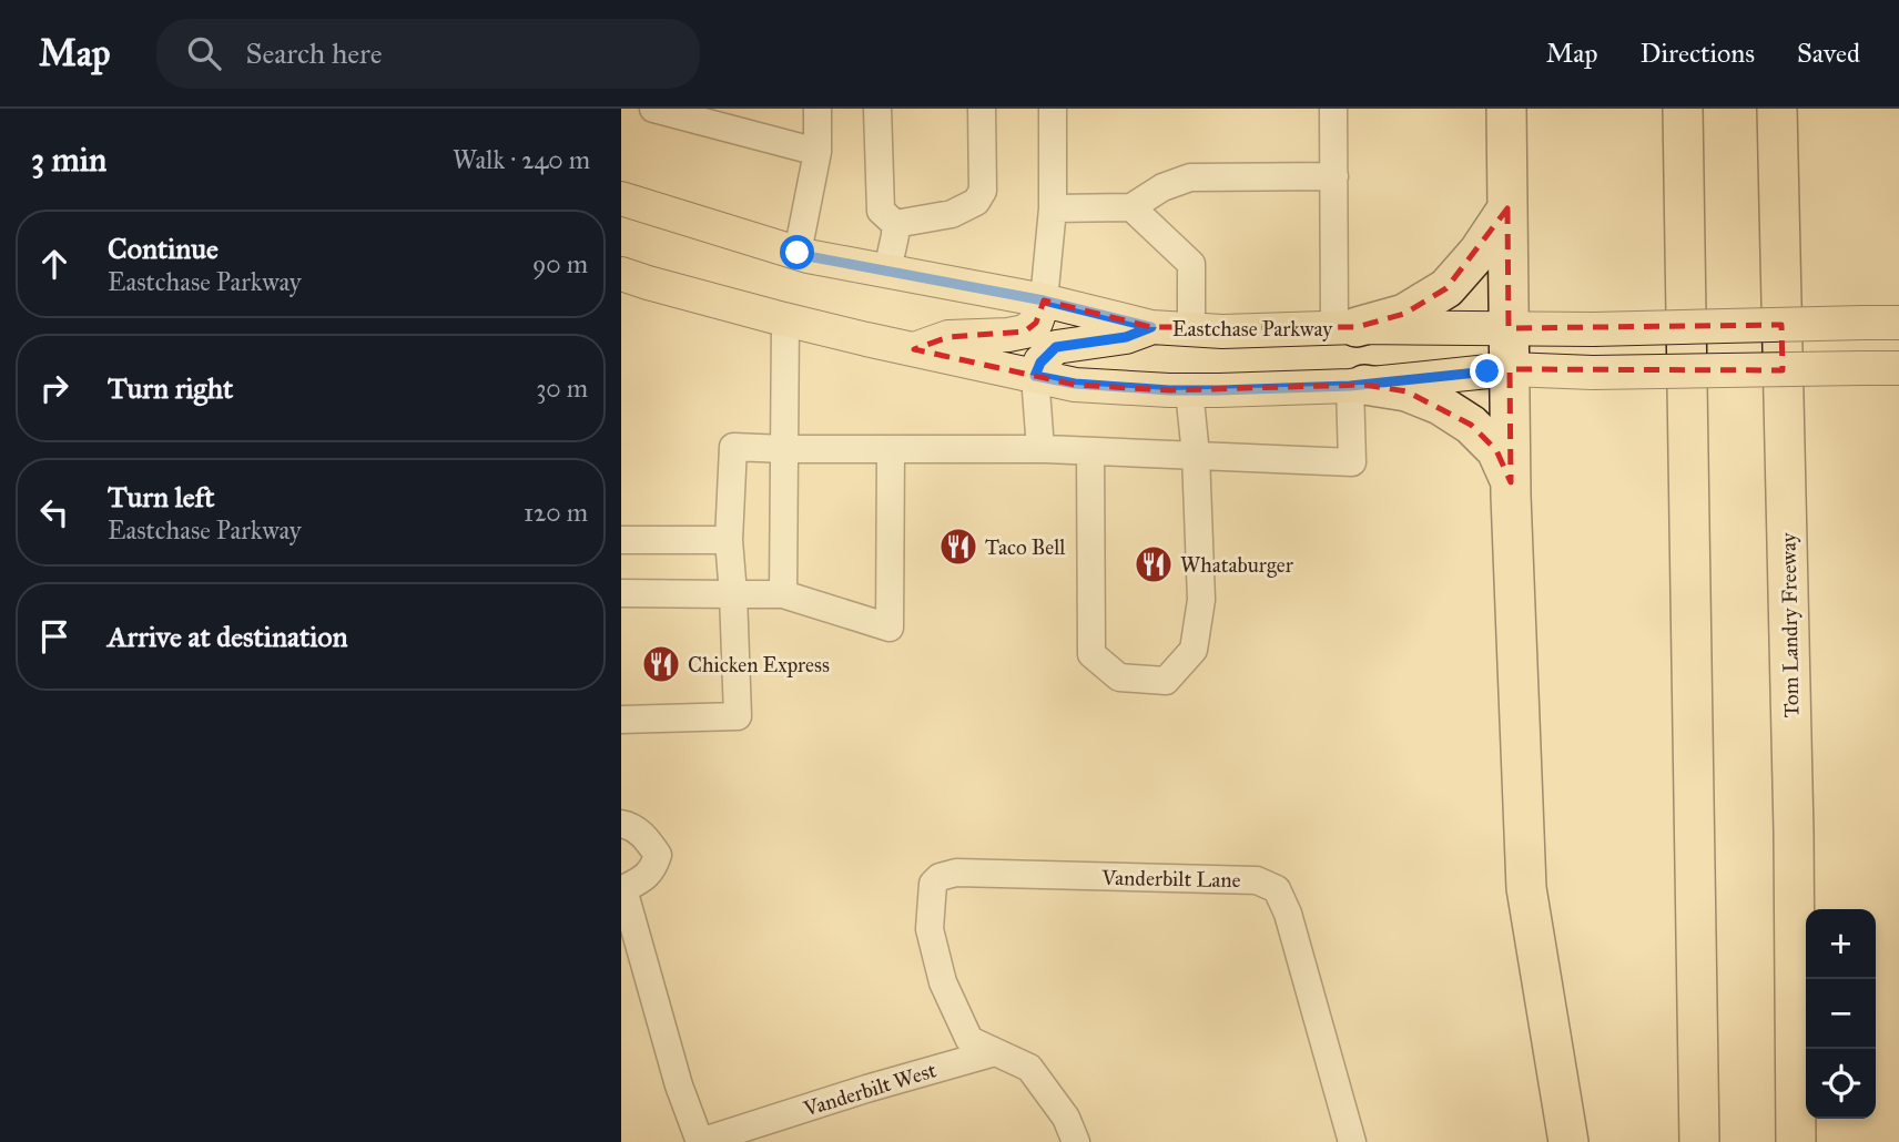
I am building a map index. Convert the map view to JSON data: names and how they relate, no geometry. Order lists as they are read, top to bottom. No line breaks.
{"streets":{"highway":["Tom Landry Freeway"],"main road":["Eastchase Parkway"],"lane":["Vanderbilt Lane","Vanderbilt West"]},"crossings":[["Vanderbilt Lane","Vanderbilt West"]],"places":{"restaurant":["Taco Bell","Whataburger","Chicken Express"]},"page":{"header":"Map","search":"Search here","nav":["Map","Directions","Saved"],"heading":["3 min","Walk · 240 m"],"list":[["Continue","Eastchase Parkway","90 m"],["Turn right","30 m"],["Turn left","Eastchase Parkway","120 m"],"Arrive at destination"],"map_buttons":["+","−"]}}
